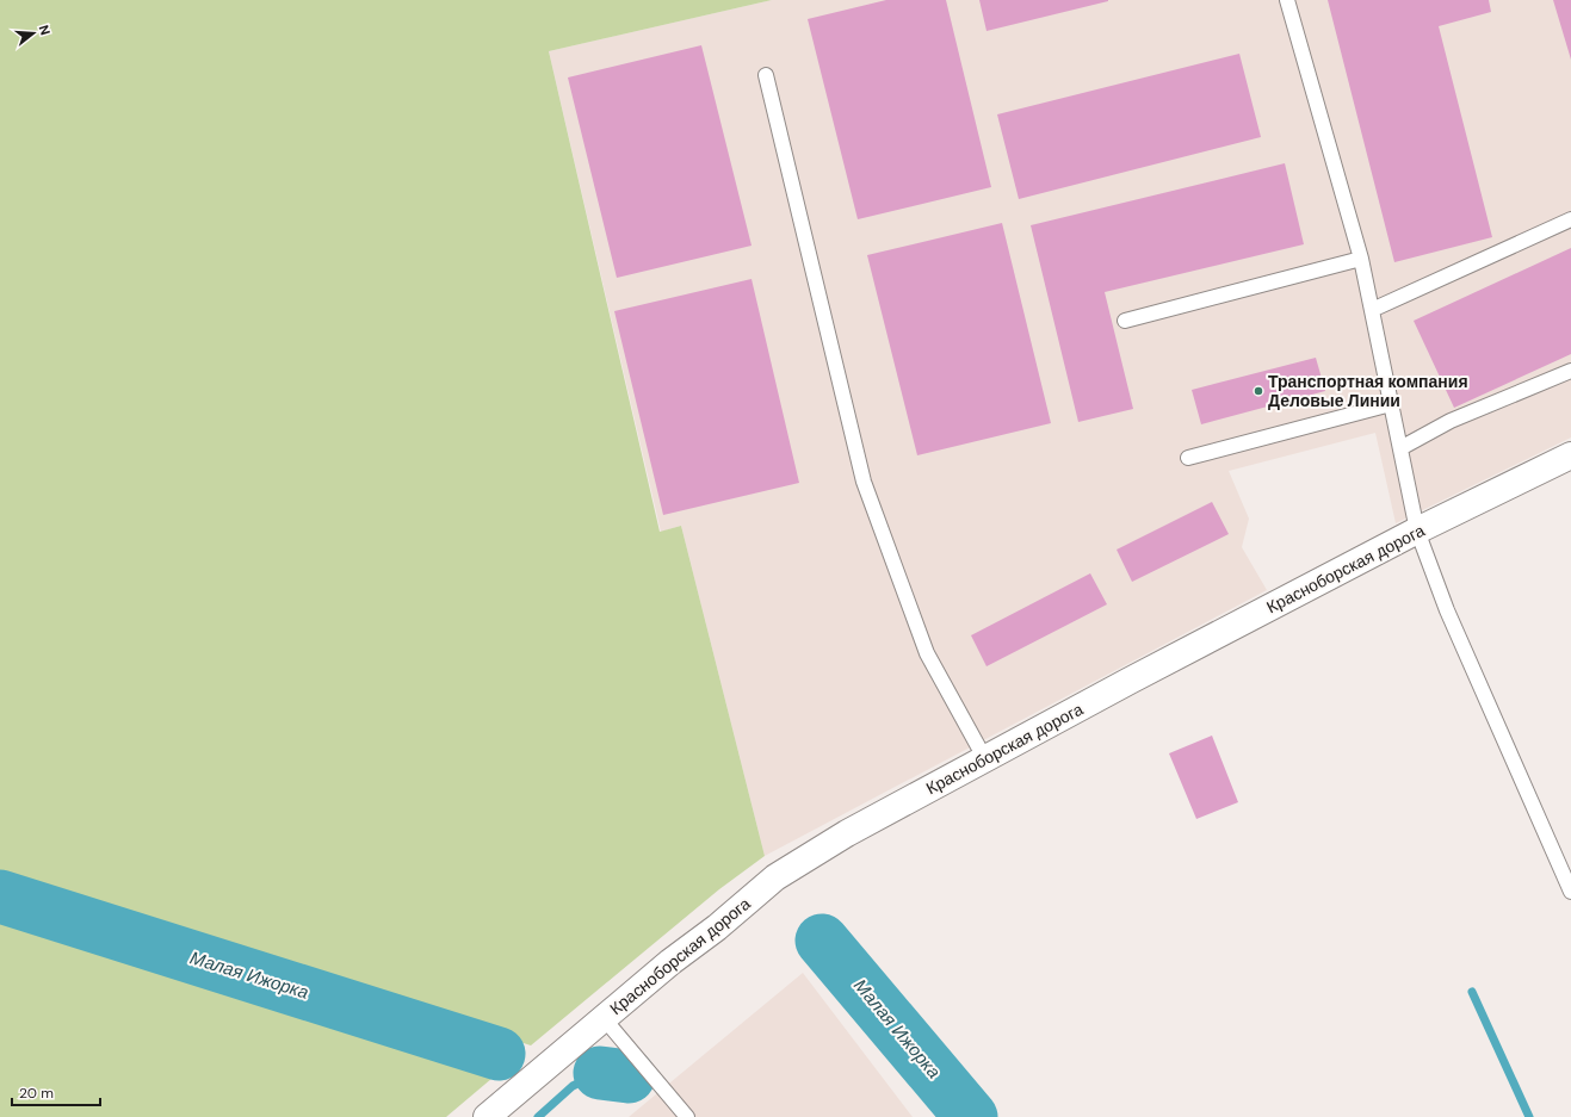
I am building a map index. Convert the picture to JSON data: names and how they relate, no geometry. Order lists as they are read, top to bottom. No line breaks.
{"streets":{"street":["Красноборская дорога"]},"water":["Малая Ижорка"],"places":["Транспортная компания Деловые Линии"],"scale_bar":"20 m","north":"right"}
